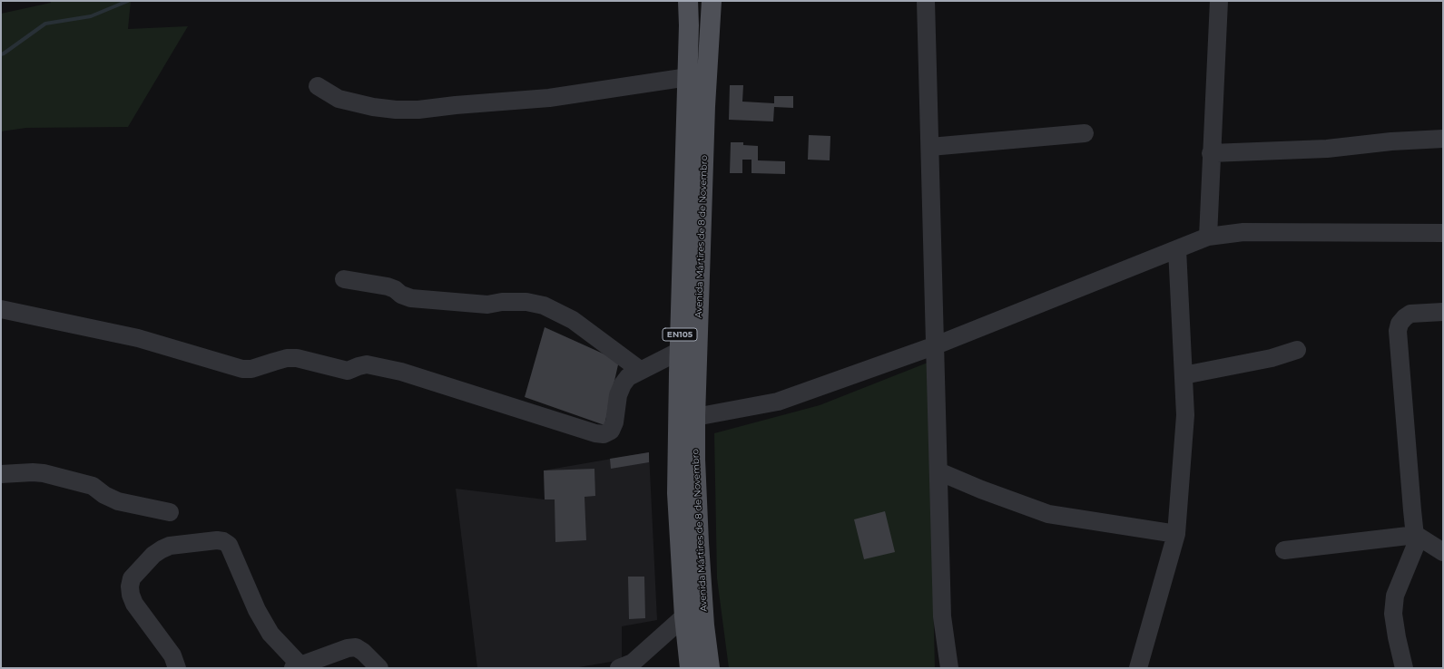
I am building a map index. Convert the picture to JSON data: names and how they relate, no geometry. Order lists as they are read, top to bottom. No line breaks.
{"streets":{"main road":["Avenida Mártires de 8 de Novembro","EN105"]}}
